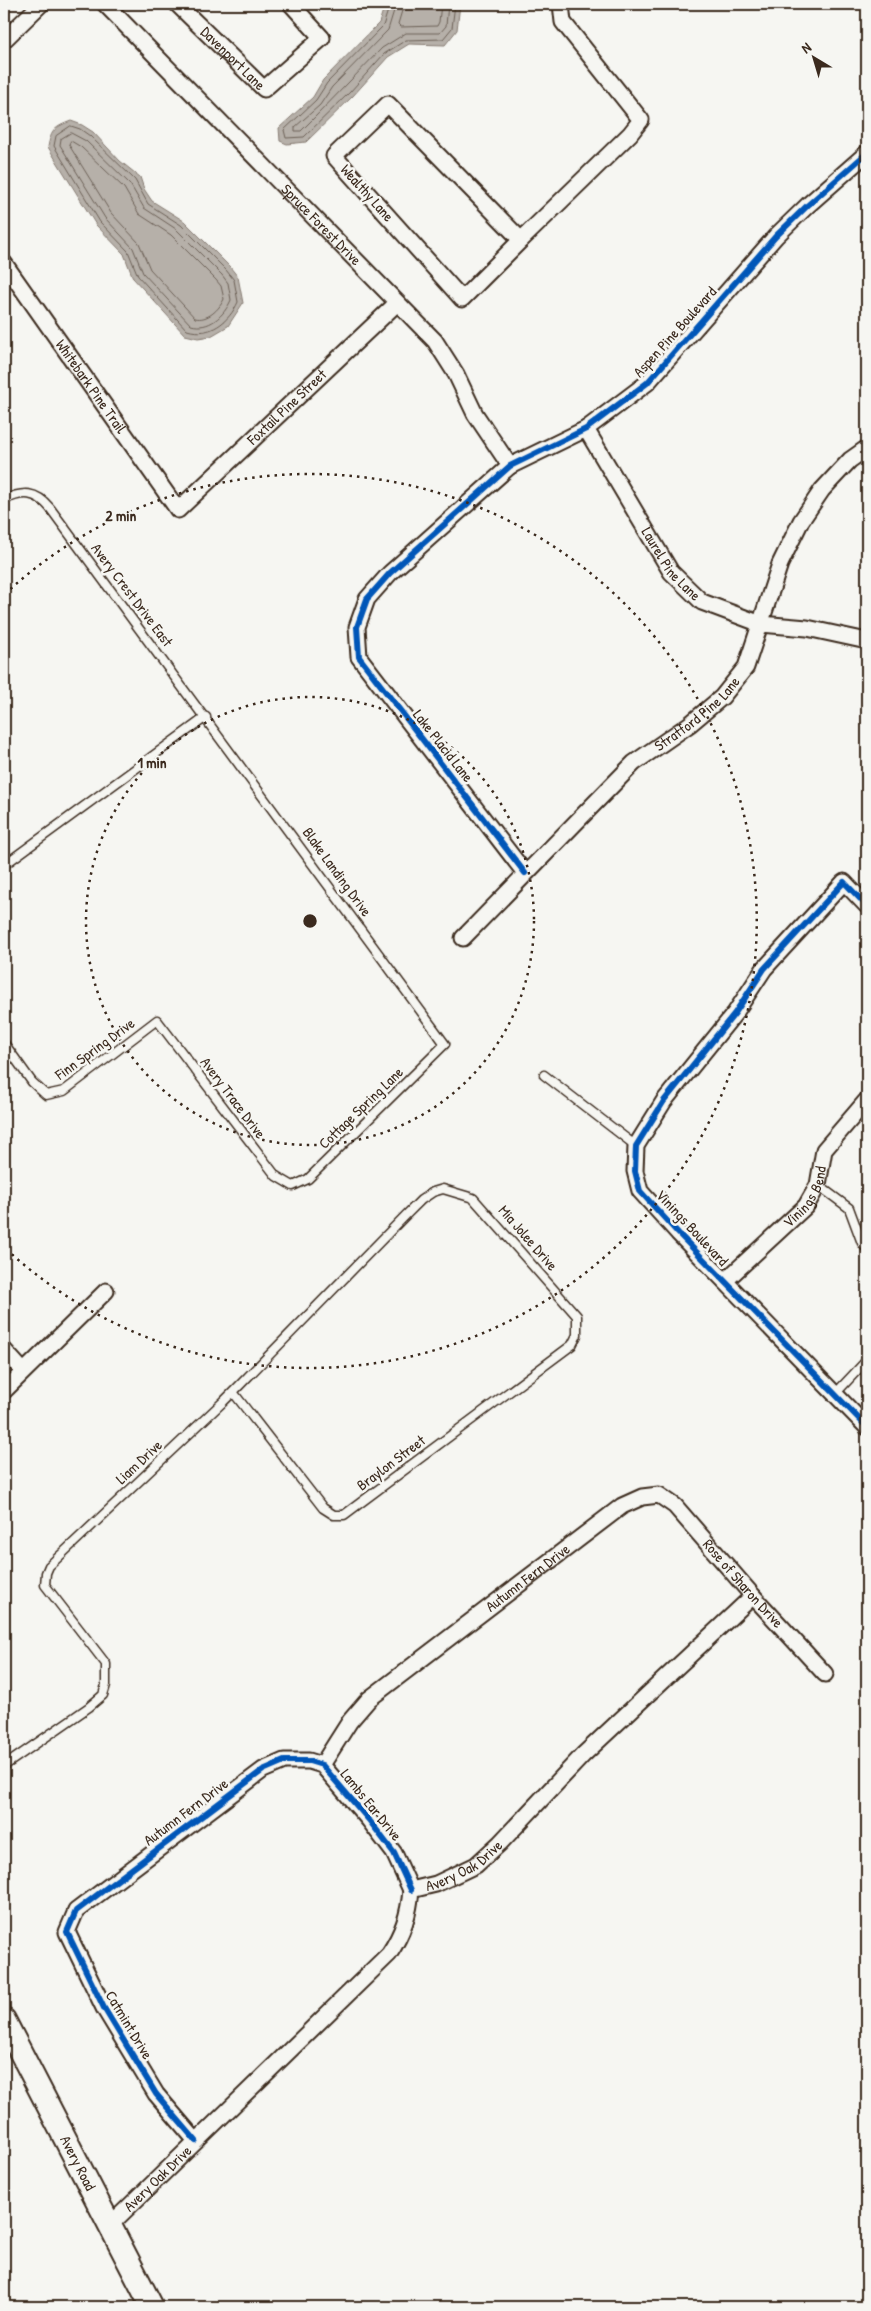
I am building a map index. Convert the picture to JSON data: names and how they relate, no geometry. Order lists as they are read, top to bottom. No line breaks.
{"streets":{"main road":["Avery Road"],"street":["Davenport Lane","Wealthy Lane","Spruce Forest Drive","Aspen Pine Boulevard","Whitebark Pine Trail","Foxtail Pine Street","Laurel Pine Lane","Stratford Pine Lane","Lake Placid Lane","Vinings Bend","Vinings Boulevard","Autumn Fern Drive","Rose of Sharon Drive","Lambs Ear Drive","Avery Oak Drive","Catmint Drive"],"lane":["Avery Crest Drive East","Blake Landing Drive","Finn Spring Drive","Avery Trace Drive","Cottage Spring Lane","Mia Jolee Drive","Liam Drive","Braylon Street"]},"crossings":[["Spruce Forest Drive","Aspen Pine Boulevard"],["Spruce Forest Drive","Foxtail Pine Street"],["Aspen Pine Boulevard","Laurel Pine Lane"],["Aspen Pine Boulevard","Lake Placid Lane"],["Whitebark Pine Trail","Foxtail Pine Street"],["Laurel Pine Lane","Stratford Pine Lane"],["Avery Crest Drive East","Blake Landing Drive"],["Stratford Pine Lane","Lake Placid Lane"],["Blake Landing Drive","Cottage Spring Lane"],["Finn Spring Drive","Avery Trace Drive"],["Avery Trace Drive","Cottage Spring Lane"],["Vinings Bend","Vinings Boulevard"],["Mia Jolee Drive","Liam Drive"],["Mia Jolee Drive","Braylon Street"],["Liam Drive","Braylon Street"],["Autumn Fern Drive","Rose of Sharon Drive"],["Autumn Fern Drive","Lambs Ear Drive"],["Autumn Fern Drive","Catmint Drive"],["Rose of Sharon Drive","Avery Oak Drive"],["Lambs Ear Drive","Avery Oak Drive"],["Avery Oak Drive","Catmint Drive"],["Avery Oak Drive","Avery Road"]],"north":"top left","rings":["2 min","1 min"]}
